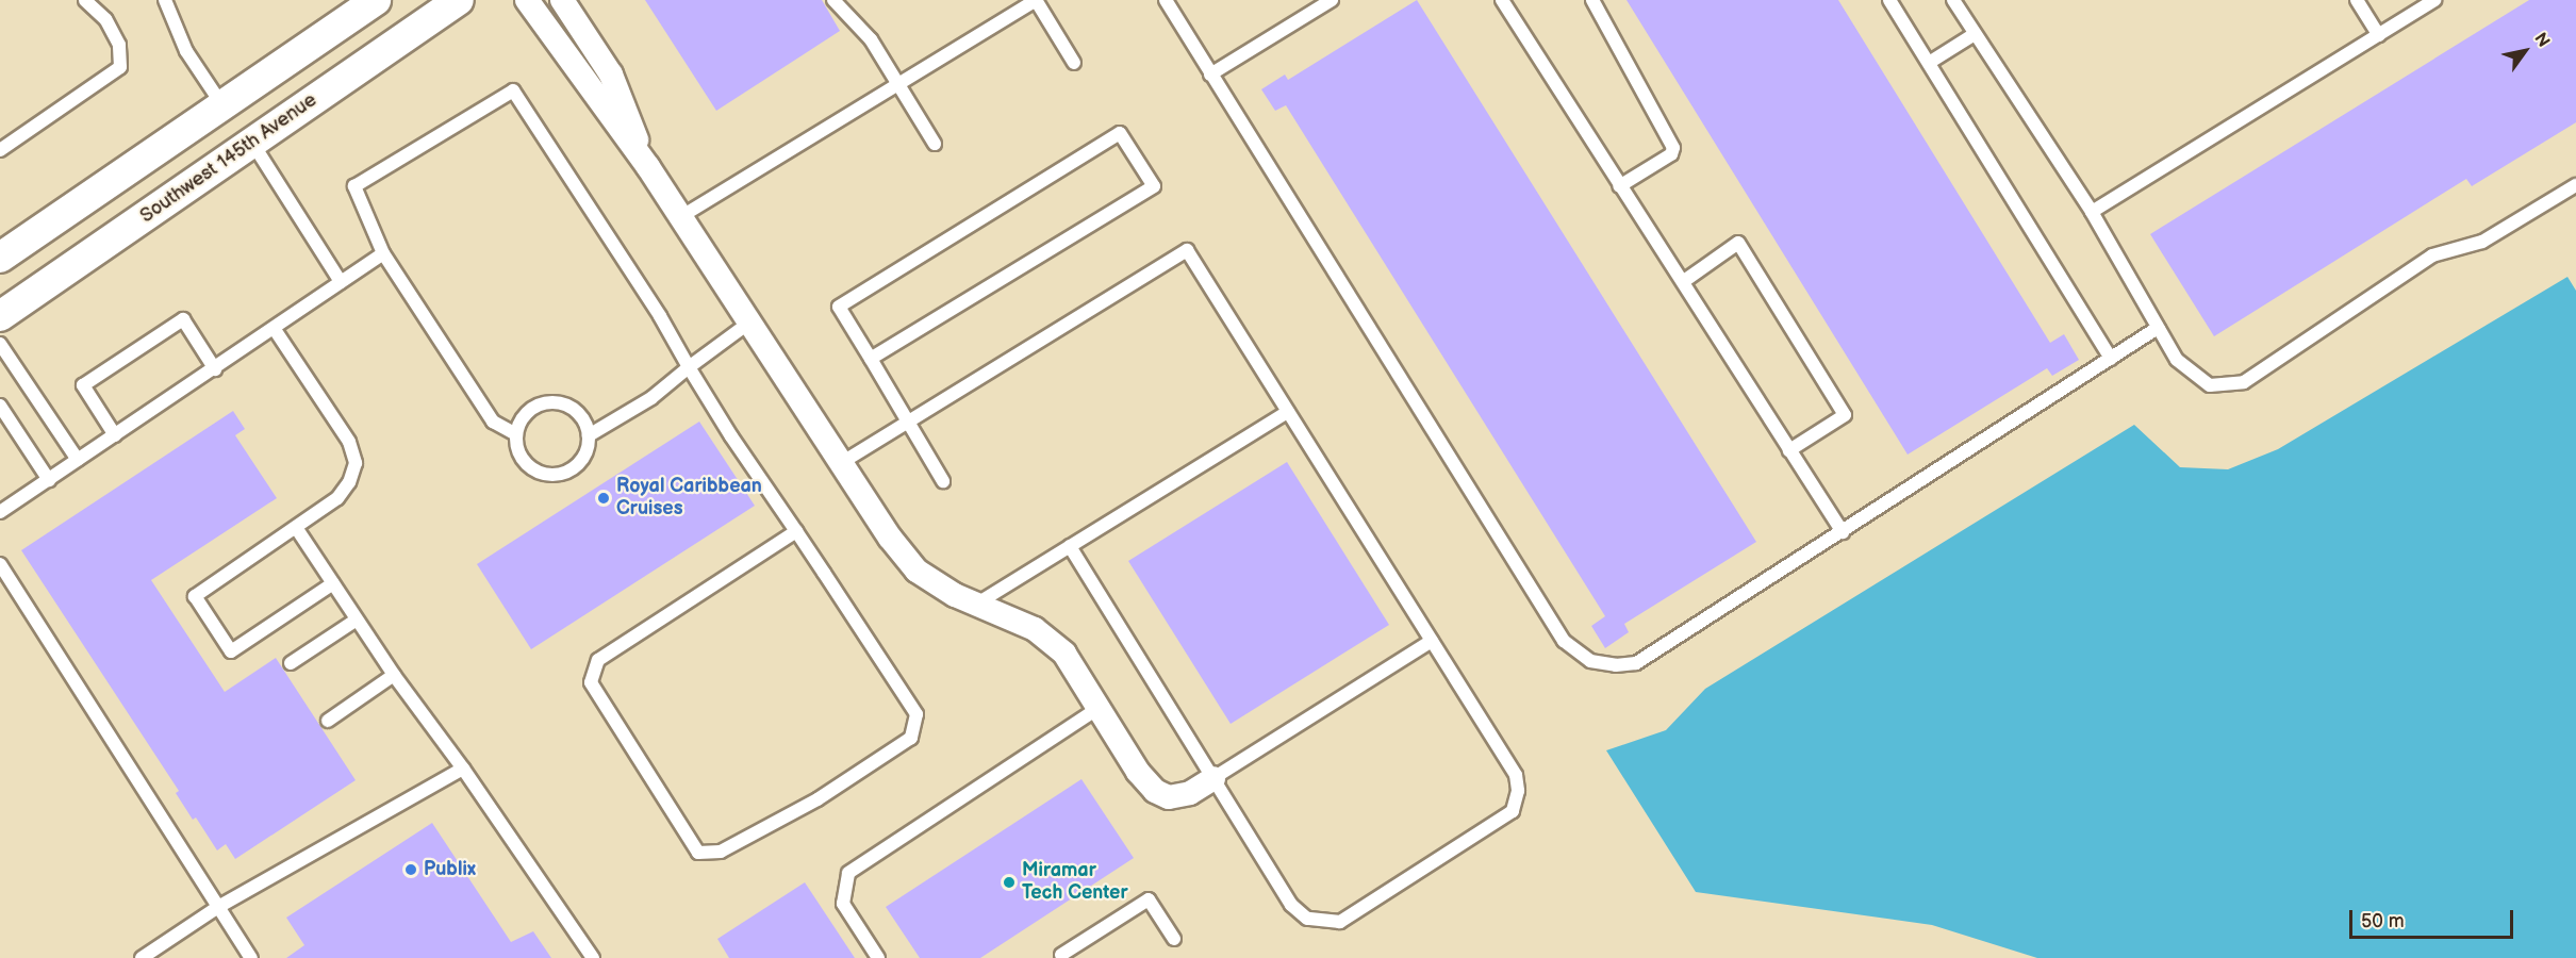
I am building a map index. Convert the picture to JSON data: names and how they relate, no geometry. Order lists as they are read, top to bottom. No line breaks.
{"streets":{"street":["Southwest 145th Avenue"]},"places":["Royal Caribbean Cruises","Publix","Miramar Tech Center"],"scale_bar":"50 m","north":"top right"}
